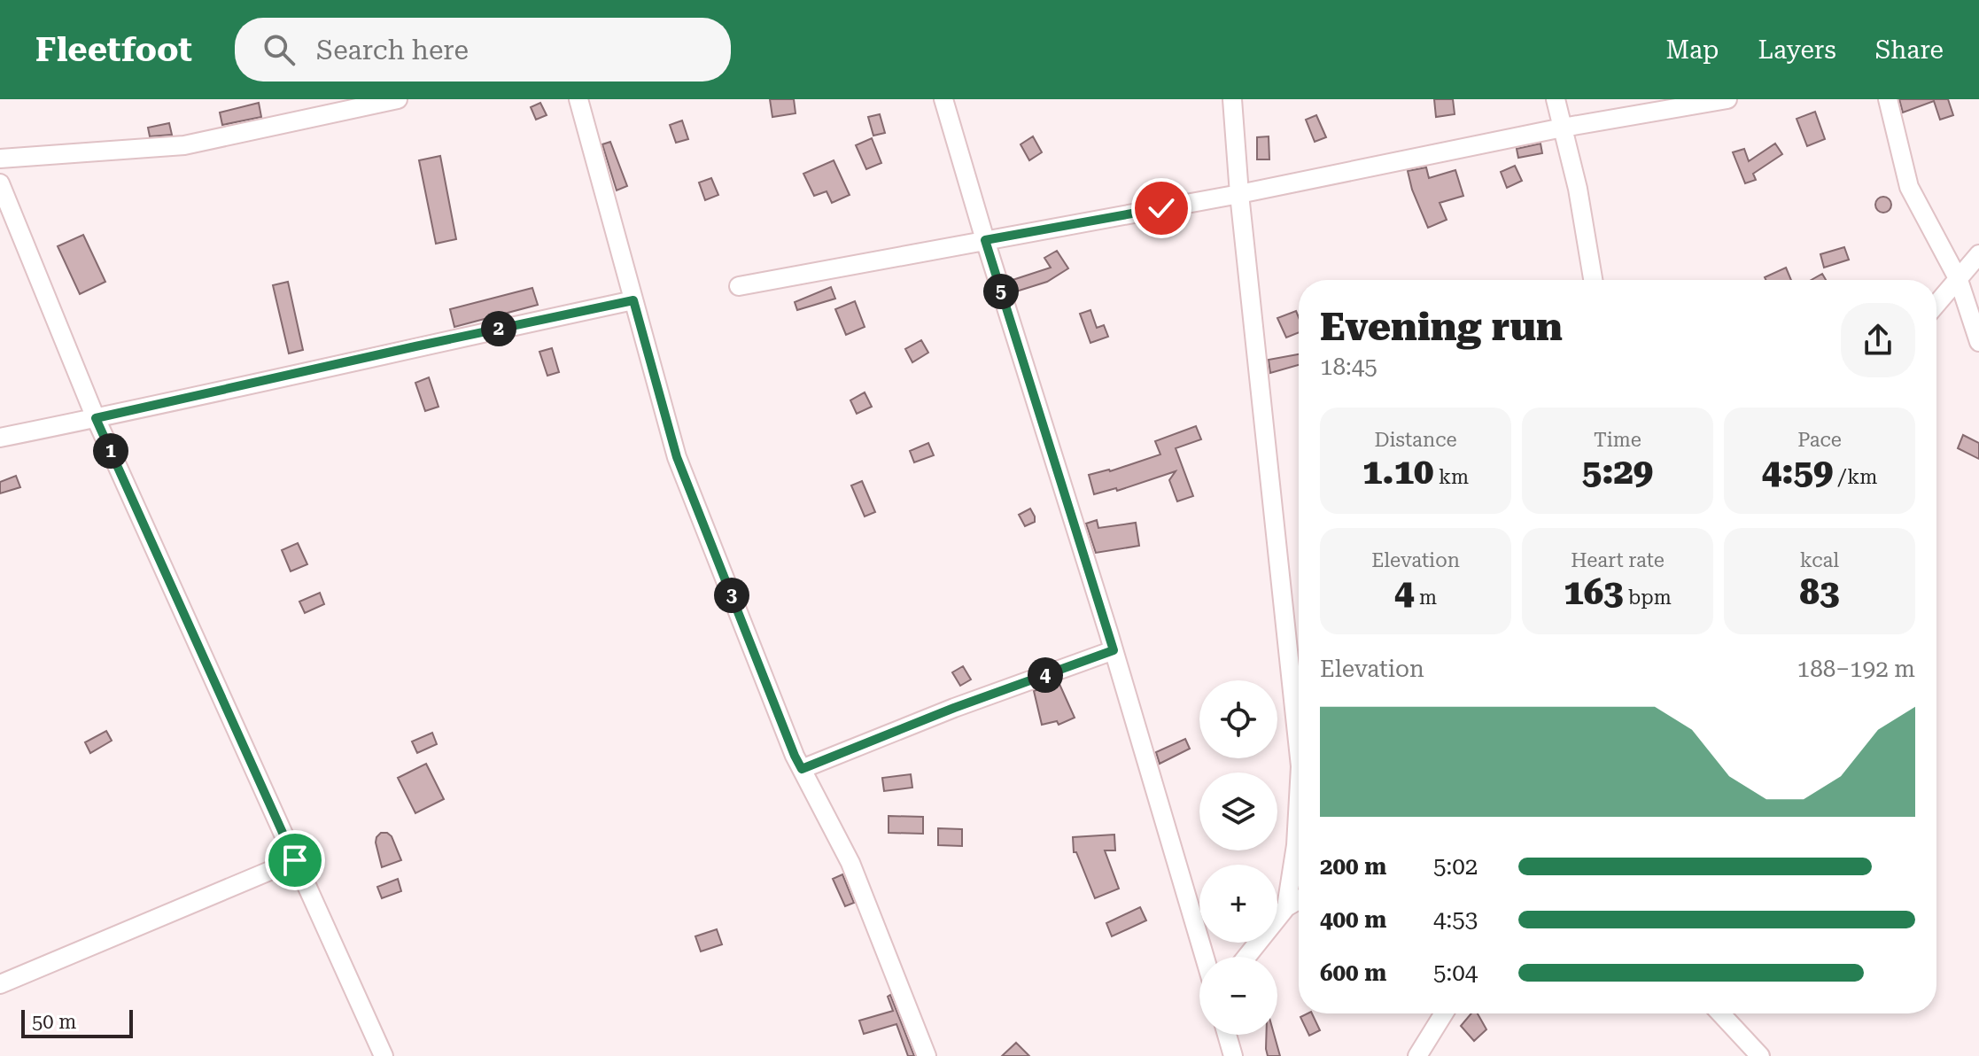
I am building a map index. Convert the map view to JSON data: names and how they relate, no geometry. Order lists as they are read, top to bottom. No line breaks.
{"scale_bar":"50 m","page":{"header":"Fleetfoot","search":"Search here","nav":["Map","Layers","Share"],"pins":["5","2","1","3","4"],"heading":["Evening run","18:45"],"stats":[["Distance","1.10 km"],["Time","5:29"],["Pace","4:59 /km"],["Elevation","4 m"],["Heart rate","163 bpm"],["kcal","83"]],"chart":["Elevation","188–192 m"],"map_buttons":["+","−"],"list":[{"name":"200 m","note":"5:02"},{"name":"400 m","note":"4:53"},{"name":"600 m","note":"5:04"}],"scale":"50 m"}}
